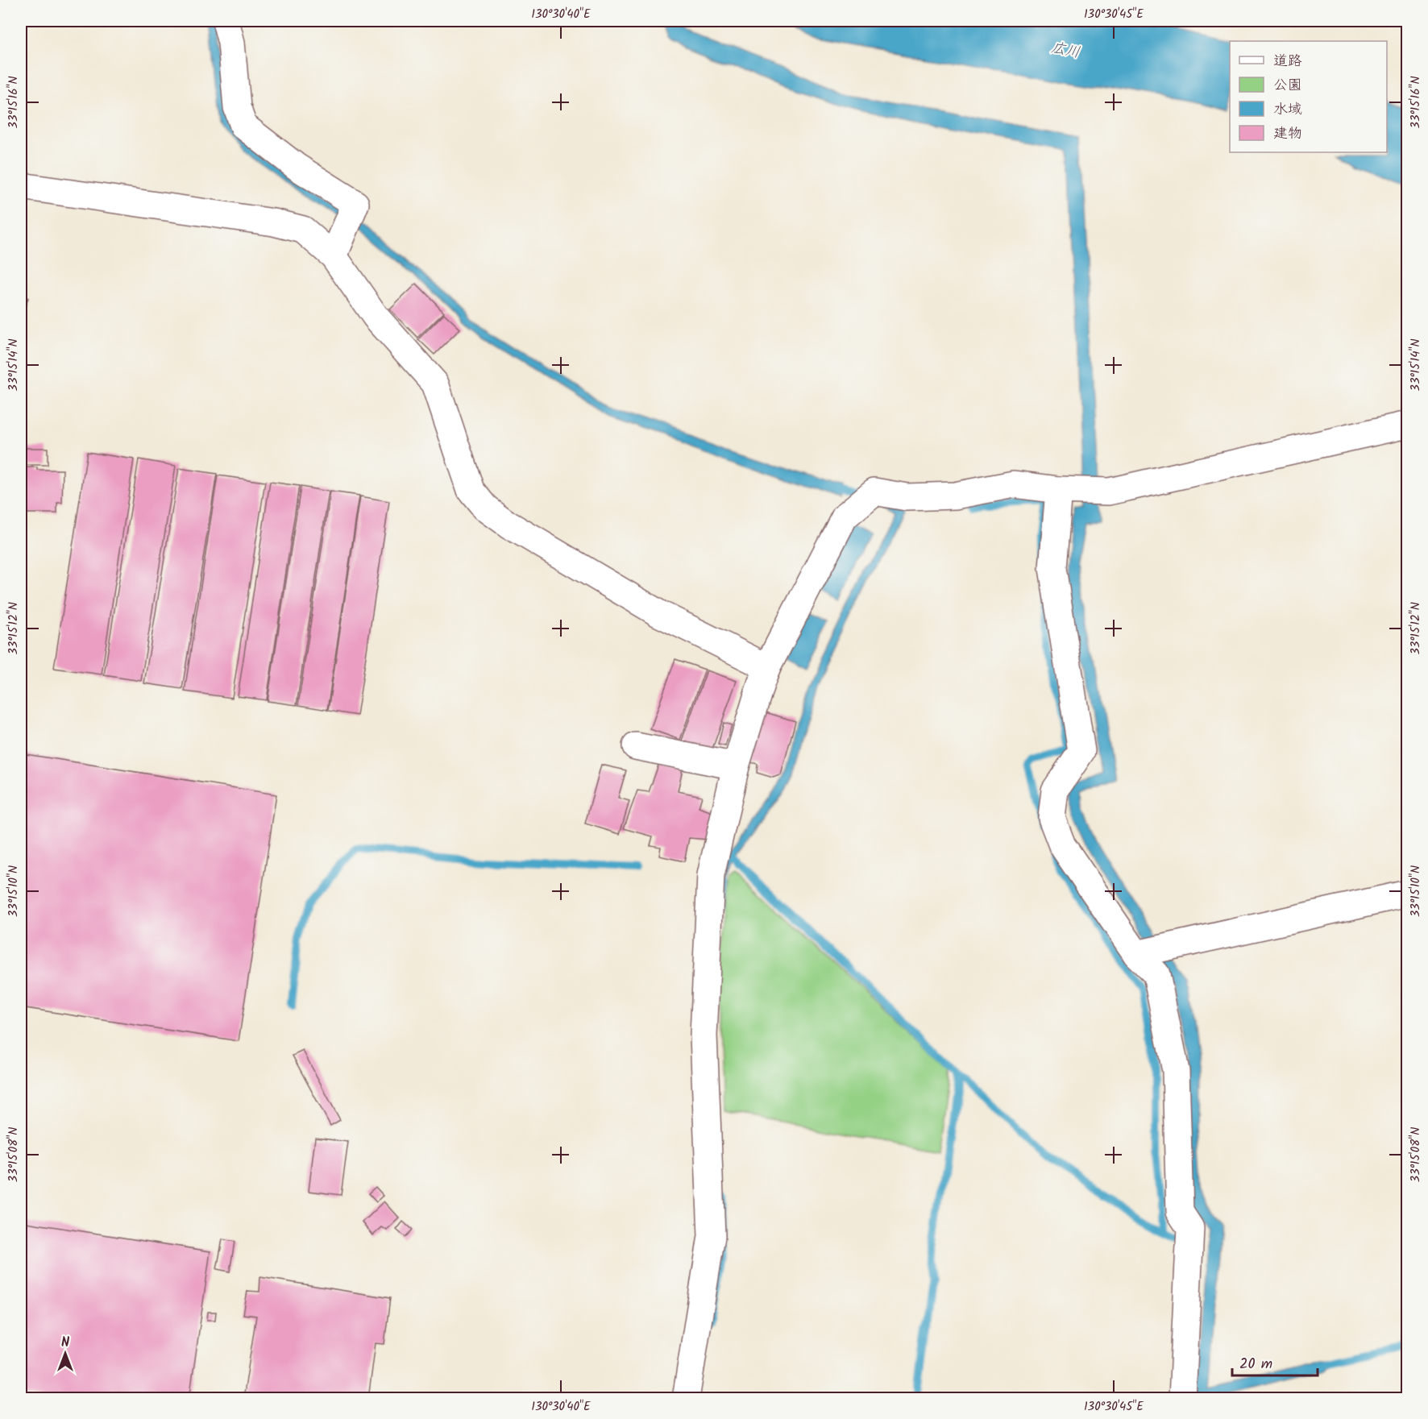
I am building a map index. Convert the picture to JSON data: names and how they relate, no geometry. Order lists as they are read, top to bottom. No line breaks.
{"water":["広川"],"legend":["道路","公園","水域","建物"],"scale_bar":"20 m","north":"top","coordinates":["130°30'40\"E","130°30'45\"E","33°15'16\"N","33°15'14\"N","33°15'12\"N","33°15'10\"N","33°15'08\"N"]}
